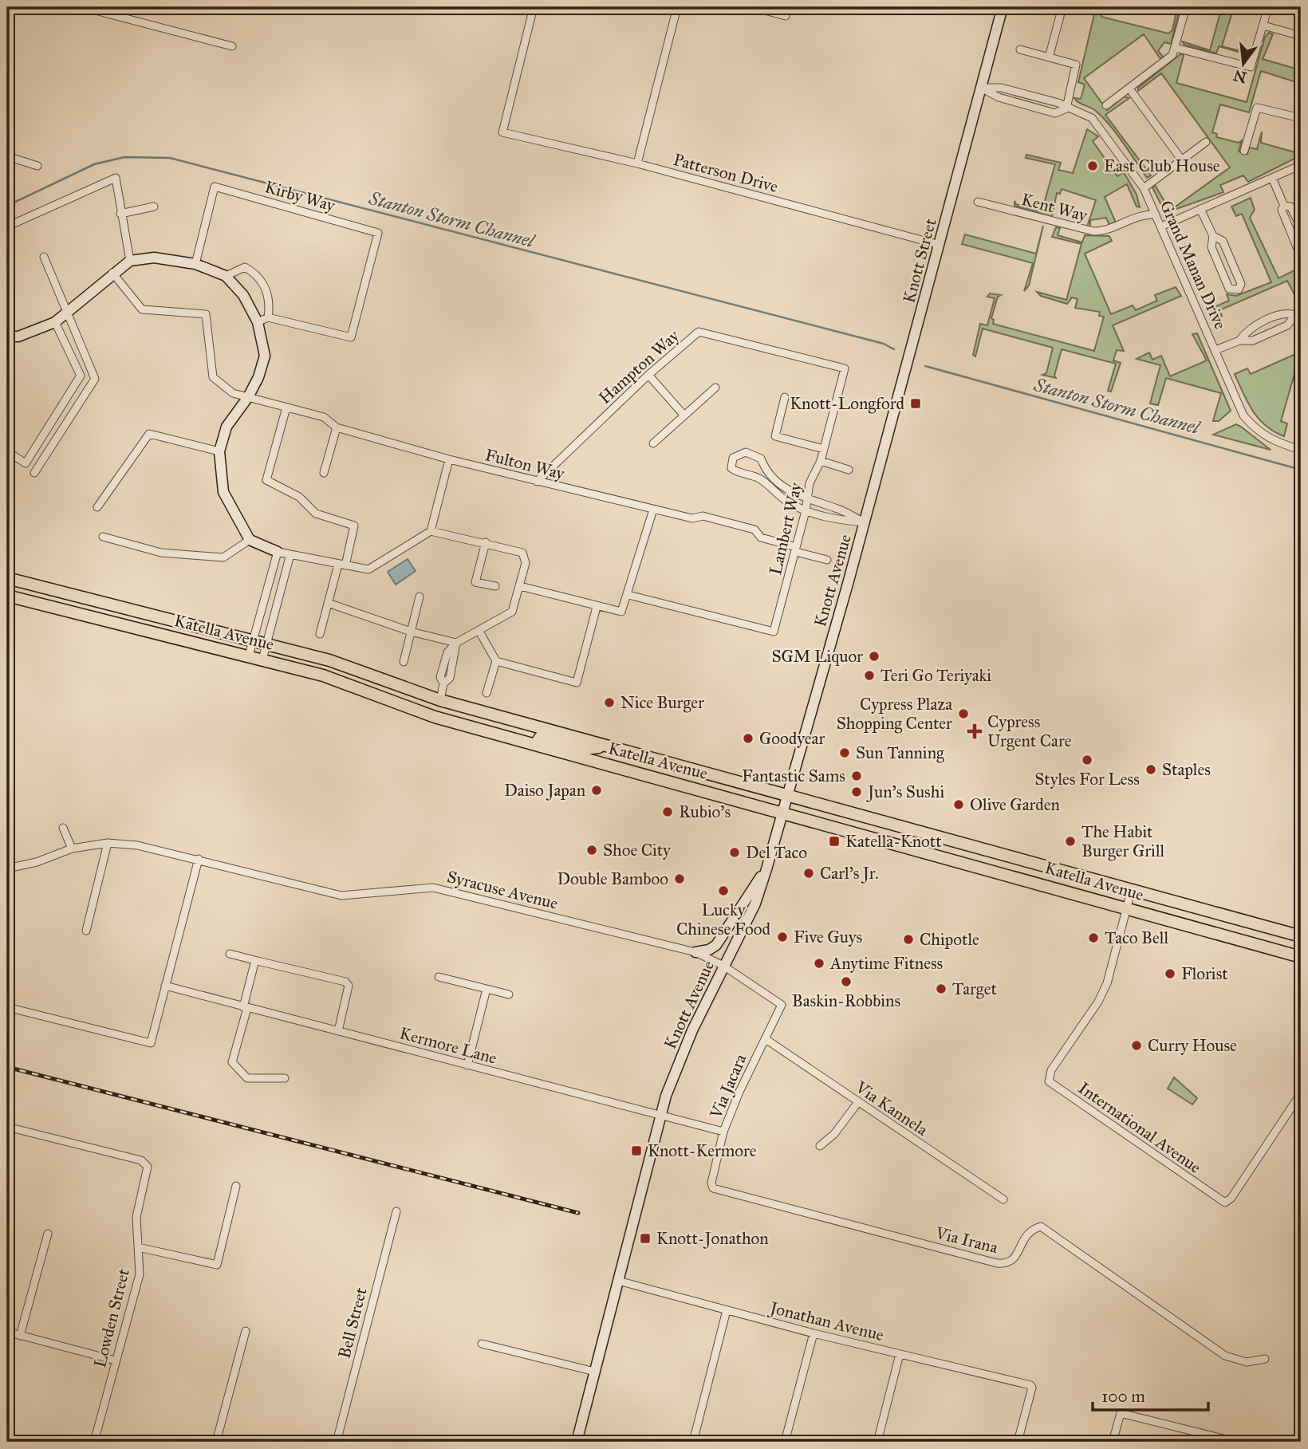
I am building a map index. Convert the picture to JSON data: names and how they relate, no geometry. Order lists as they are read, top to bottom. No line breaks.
{"streets":{"main road":["Knott Street","Knott Avenue","Katella Avenue"],"street":["Patterson Drive","Kirby Way","Kent Way","Grand Manan Drive","Hampton Way","Fulton Way","Lambert Way","Syracuse Avenue","Kermore Lane","Via Jacara","Via Kannela","International Avenue","Via Irana","Lowden Street","Jonathan Avenue","Bell Street"]},"crossings":[["Patterson Drive","Knott Street"],["Kent Way","Grand Manan Drive"],["Knott Street","Knott Avenue"],["Hampton Way","Fulton Way"],["Hampton Way","Lambert Way"],["Fulton Way","Lambert Way"],["Knott Avenue","Katella Avenue"],["Knott Avenue","Syracuse Avenue"],["Knott Avenue","Kermore Lane"],["Knott Avenue","Jonathan Avenue"],["Katella Avenue","International Avenue"],["Syracuse Avenue","Via Jacara"],["Kermore Lane","Via Jacara"],["Via Jacara","Via Kannela"],["Via Jacara","Via Irana"]],"water":["Stanton Storm Channel"],"places":{"other":["East Club House","SGM Liquor","Teri Go Teriyaki","Nice Burger","Cypress Plaza Shopping Center","Goodyear","Sun Tanning","Styles For Less","Staples","Fantastic Sams","Daiso Japan","Jun's Sushi","Olive Garden","Rubio's","The Habit Burger Grill","Shoe City","Del Taco","Carl's Jr.","Double Bamboo","Lucky Chinese Food","Five Guys","Taco Bell","Chipotle","Anytime Fitness","Florist","Baskin-Robbins","Target","Curry House"],"transit":["Knott-Longford","Katella-Knott","Knott-Kermore","Knott-Jonathon"],"health":["Cypress Urgent Care"]},"scale_bar":"100 m","north":"bottom"}
